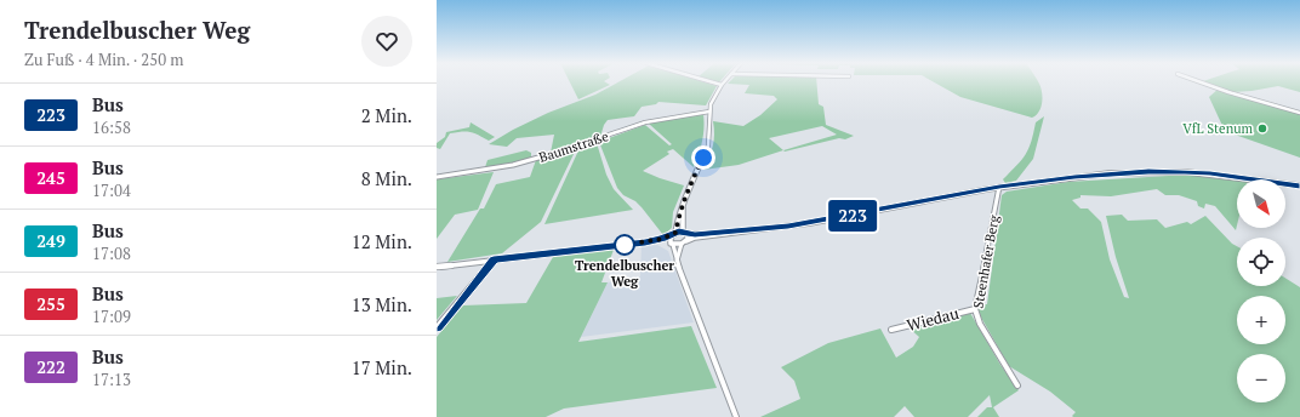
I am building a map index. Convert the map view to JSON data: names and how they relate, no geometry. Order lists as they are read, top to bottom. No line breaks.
{"streets":{"street":["Baumstraße","Steenhafer Berg","Wiedau"]},"crossings":[["Steenhafer Berg","Wiedau"]],"places":["VfL Stenum","Trendelbuscher Weg"],"lines":["bus line 223"],"north":"bottom right","page":{"heading":["Trendelbuscher Weg","Zu Fuß · 4 Min. · 250 m"],"on_map":"223","list":[{"mark":"223","name":"Bus","note":"16:58","value":"2 Min."},{"mark":"245","name":"Bus","note":"17:04","value":"8 Min."},{"mark":"249","name":"Bus","note":"17:08","value":"12 Min."},{"mark":"255","name":"Bus","note":"17:09","value":"13 Min."},{"mark":"222","name":"Bus","note":"17:13","value":"17 Min."}],"map_buttons":["+","−"]}}
